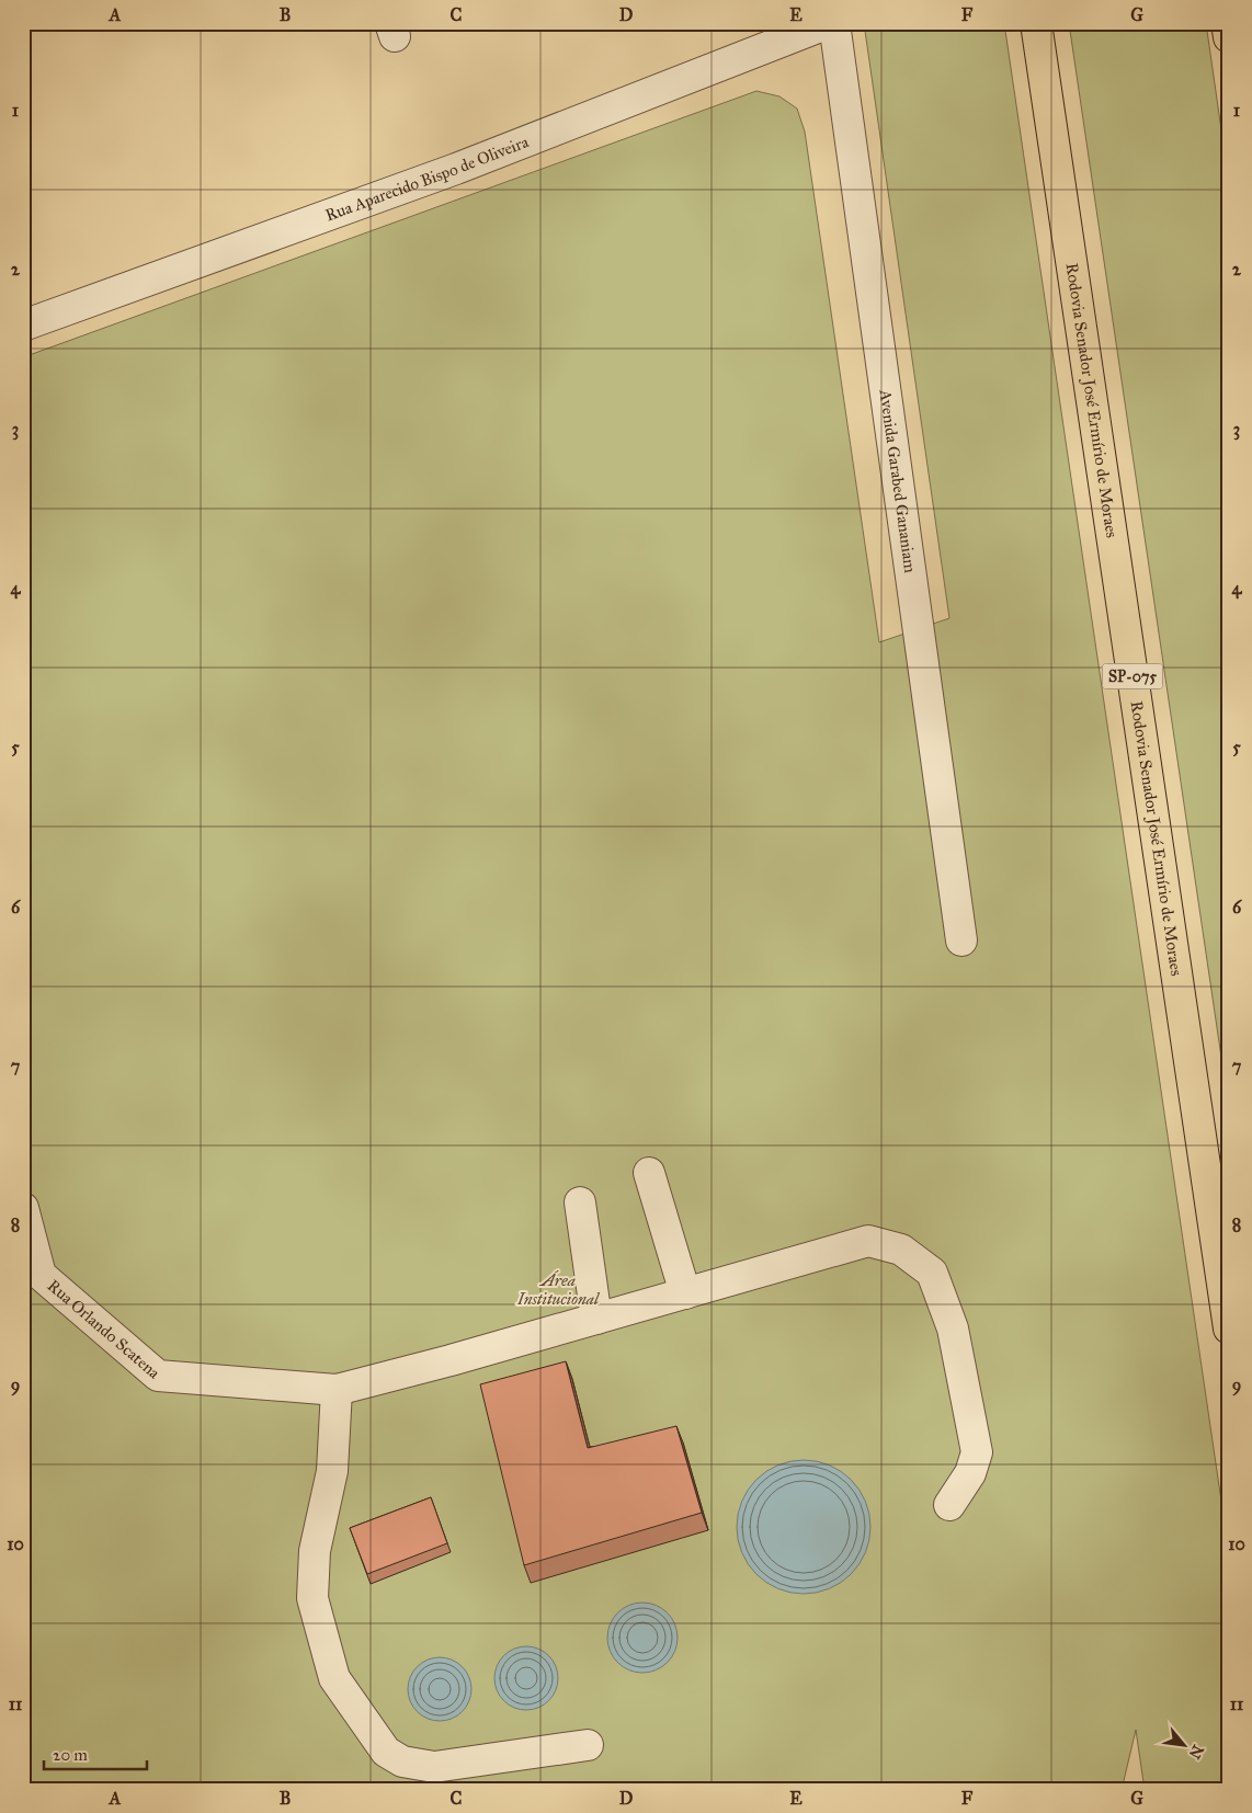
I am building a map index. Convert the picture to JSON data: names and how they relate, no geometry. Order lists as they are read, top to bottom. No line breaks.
{"streets":{"highway":["Rodovia Senador José Ermírio de Moraes","SP-075"],"street":["Rua Aparecido Bispo de Oliveira","Avenida Garabed Gananiam","Rua Orlando Scatena"]},"parks":["Área Institucional"],"scale_bar":"20 m","north":"bottom right","grid":{"columns":["A","B","C","D","E","F","G"],"rows":["1","2","3","4","5","6","7","8","9","10","11"]}}
